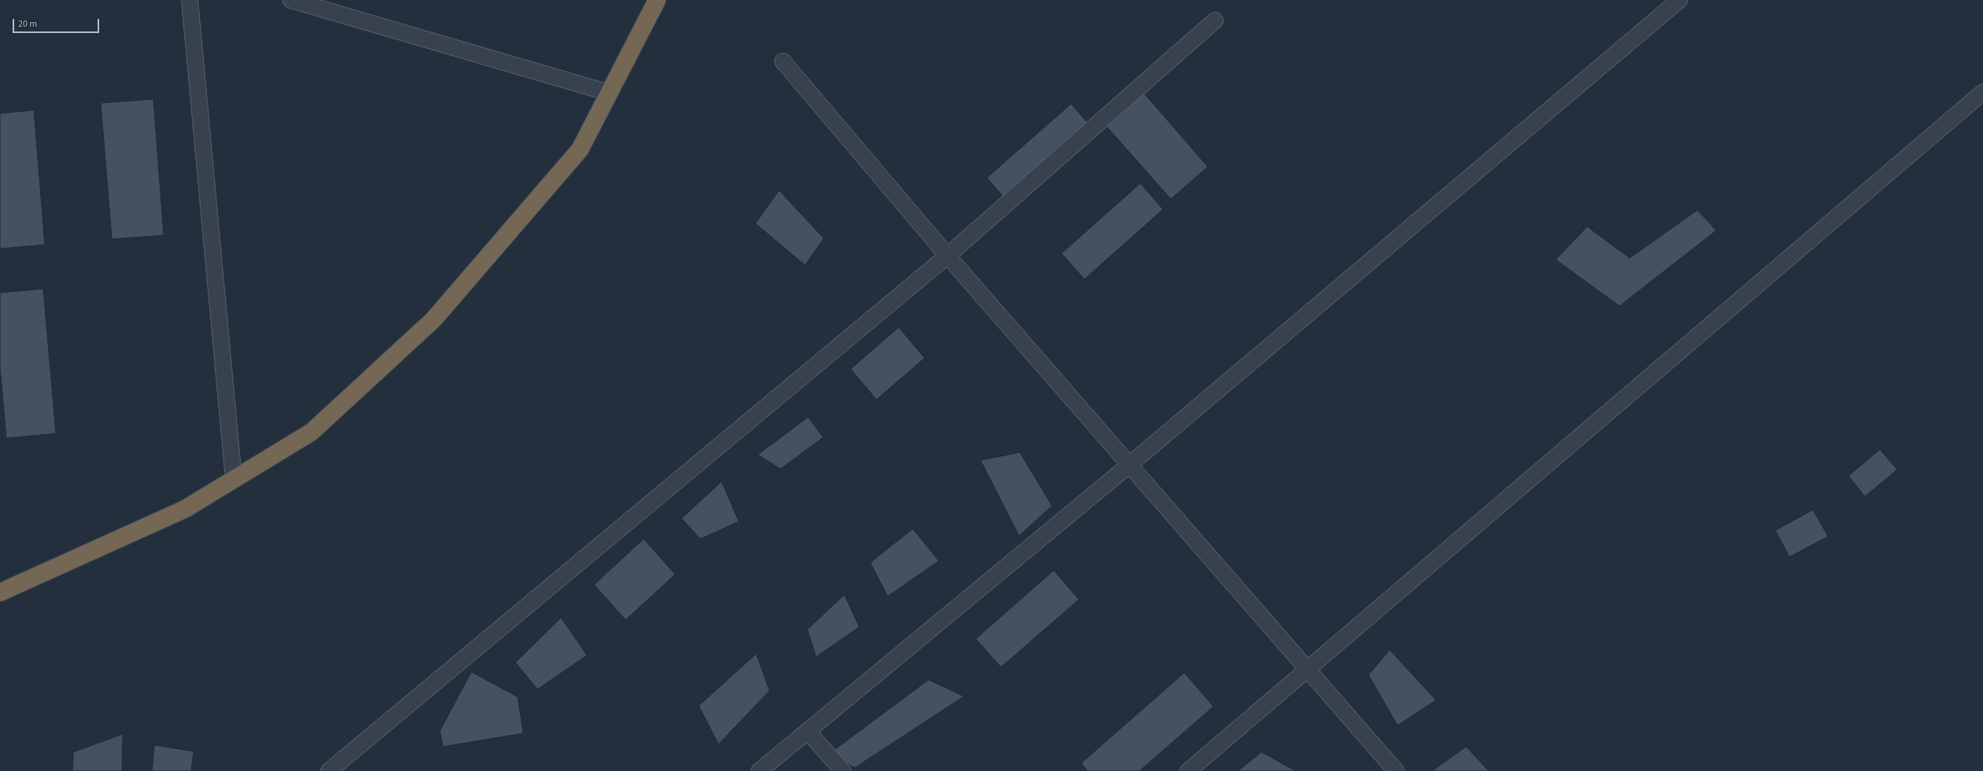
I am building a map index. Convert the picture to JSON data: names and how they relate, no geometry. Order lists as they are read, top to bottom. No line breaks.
{"scale_bar":"20 m"}
